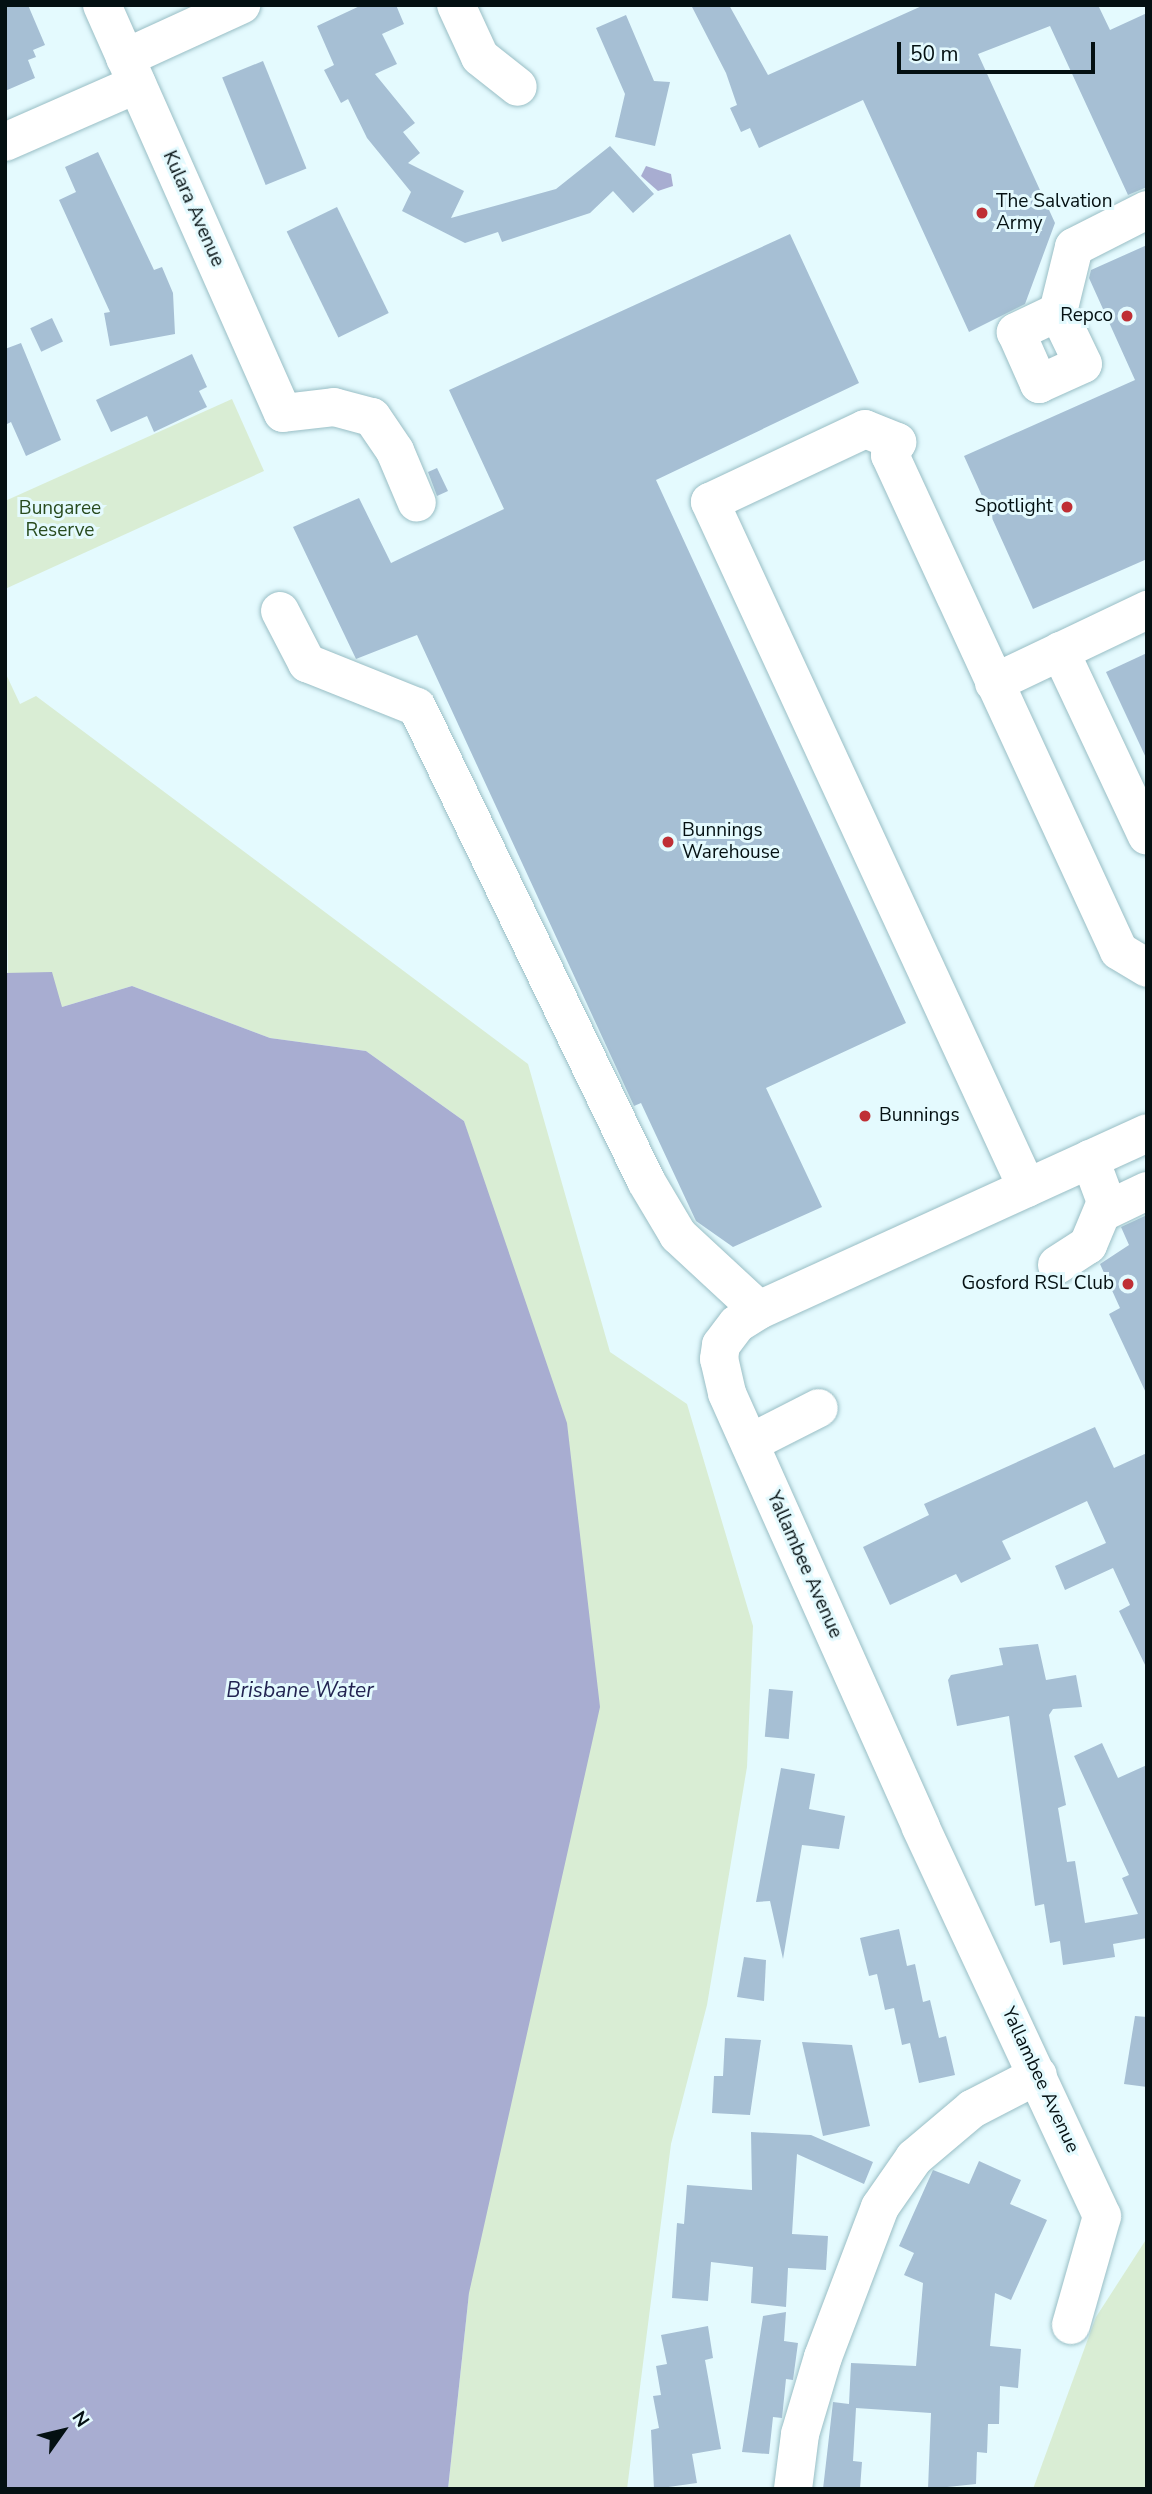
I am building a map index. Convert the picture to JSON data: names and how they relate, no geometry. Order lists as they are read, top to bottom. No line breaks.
{"streets":{"street":["Kulara Avenue","Yallambee Avenue"]},"water":["Brisbane Water"],"parks":["Bungaree Reserve"],"places":["The Salvation Army","Repco","Spotlight","Bunnings Warehouse","Bunnings","Gosford RSL Club"],"scale_bar":"50 m","north":"top right"}
